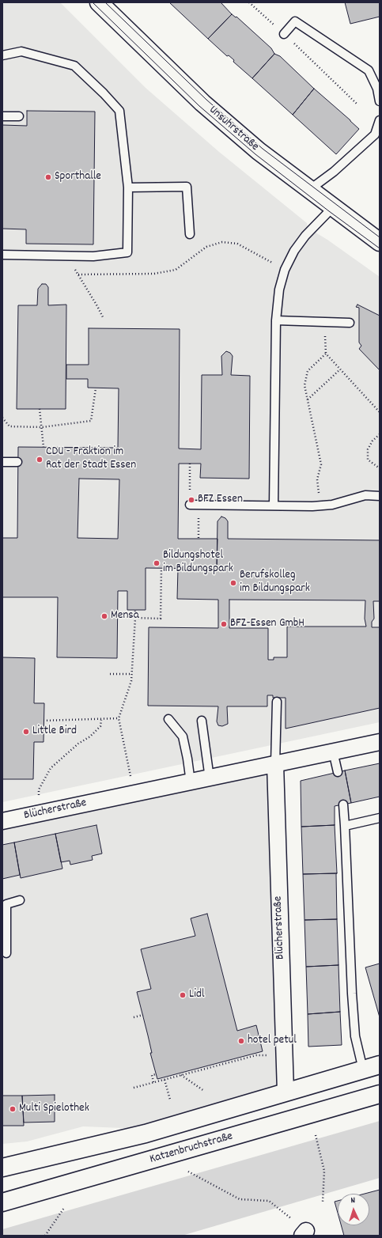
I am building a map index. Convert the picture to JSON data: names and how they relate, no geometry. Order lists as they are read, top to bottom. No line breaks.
{"streets":{"main road":["Unsuhrstraße","Katzenbruchstraße"],"street":["Blücherstraße"]},"places":["Sporthalle","CDU - Fraktion im Rat der Stadt Essen","BFZ Essen","Bildungshotel im Bildungspark","Berufskolleg im Bildungspark","Mensa","BFZ-Essen GmbH","Little Bird","Lidl","hotel petul","Multi Spielothek"],"north":"top"}
